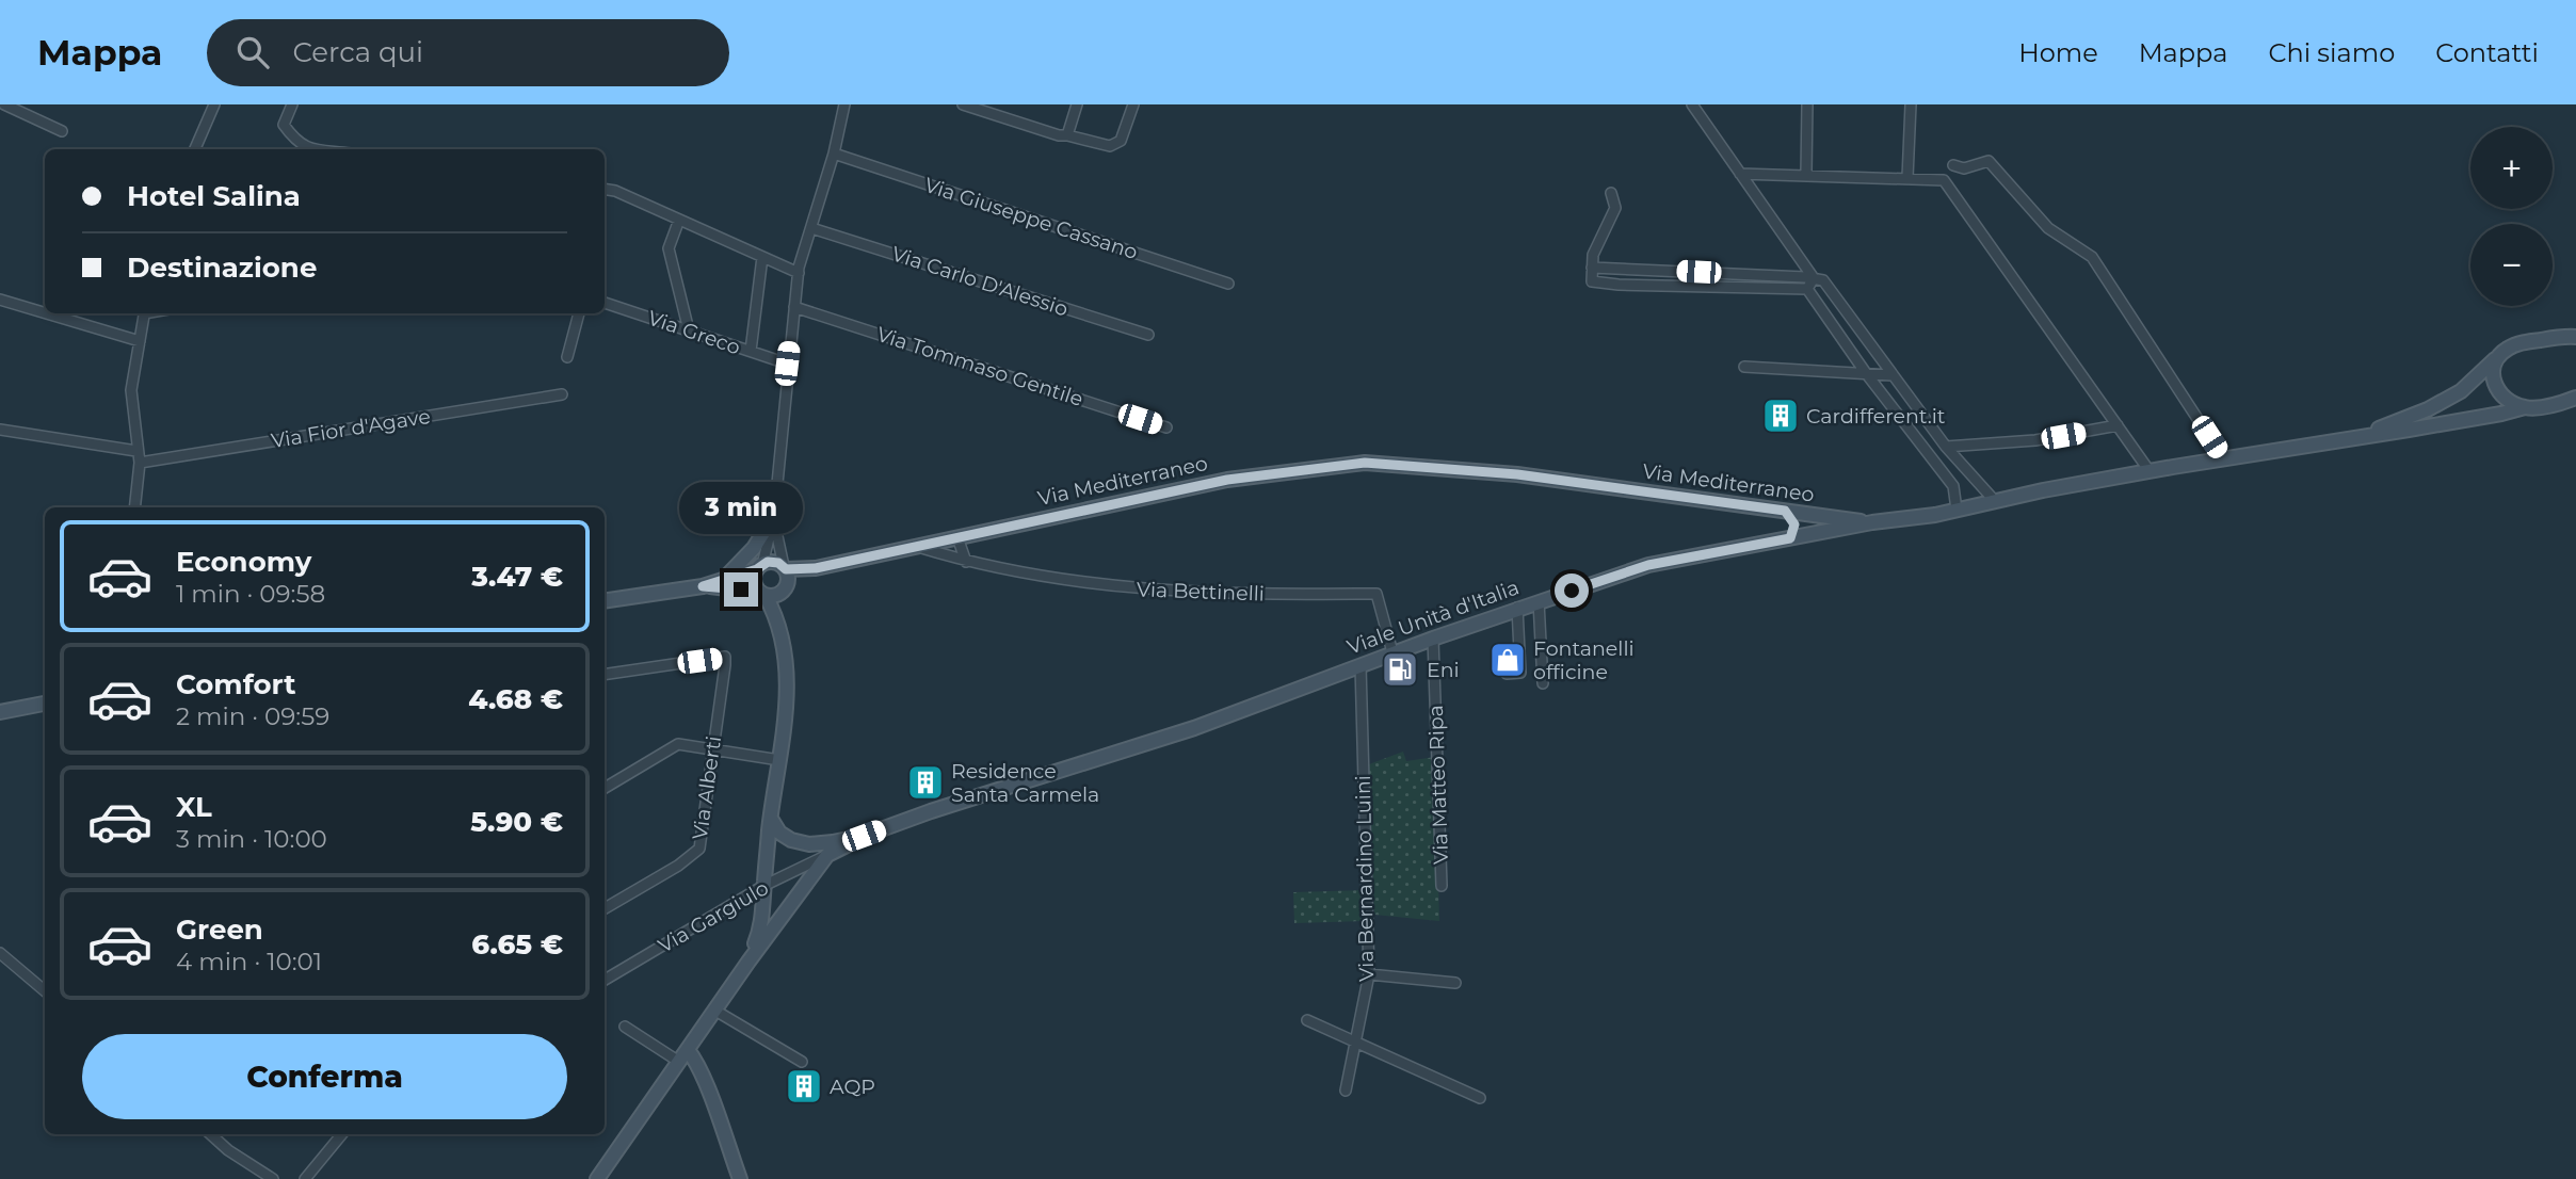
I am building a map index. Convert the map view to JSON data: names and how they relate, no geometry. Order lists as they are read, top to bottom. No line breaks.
{"streets":{"main road":["Via Mediterraneo","Viale Unità d'Italia"],"street":["Via Giuseppe Cassano","Via Carlo D'Alessio","Via Greco","Via Tommaso Gentile","Via Fior d'Agave","Via Bettinelli","Via Matteo Ripa","Via Alberti","Via Bernardino Luini","Via Gargiulo"]},"crossings":[["Via Mediterraneo","Via Bettinelli"],["Via Mediterraneo","Viale Unità d'Italia"],["Via Bettinelli","Viale Unità d'Italia"],["Viale Unità d'Italia","Via Matteo Ripa"],["Viale Unità d'Italia","Via Bernardino Luini"]],"places":{"building":["Cardifferent.it","Residence Santa Carmela","AQP"],"shop":["Fontanelli officine"],"fuel station":["Eni"]},"page":{"header":"Mappa","search":"Cerca qui","nav":["Home","Mappa","Chi siamo","Contatti"],"map_buttons":["+","−"],"banner":["Hotel Salina","Destinazione"],"bubble":"3 min","list":[{"name":"Economy","note":"1 min · 09:58","value":"3.47 €"},{"name":"Comfort","note":"2 min · 09:59","value":"4.68 €"},{"name":"XL","note":"3 min · 10:00","value":"5.90 €"},{"name":"Green","note":"4 min · 10:01","value":"6.65 €"}],"buttons":"Conferma"}}
